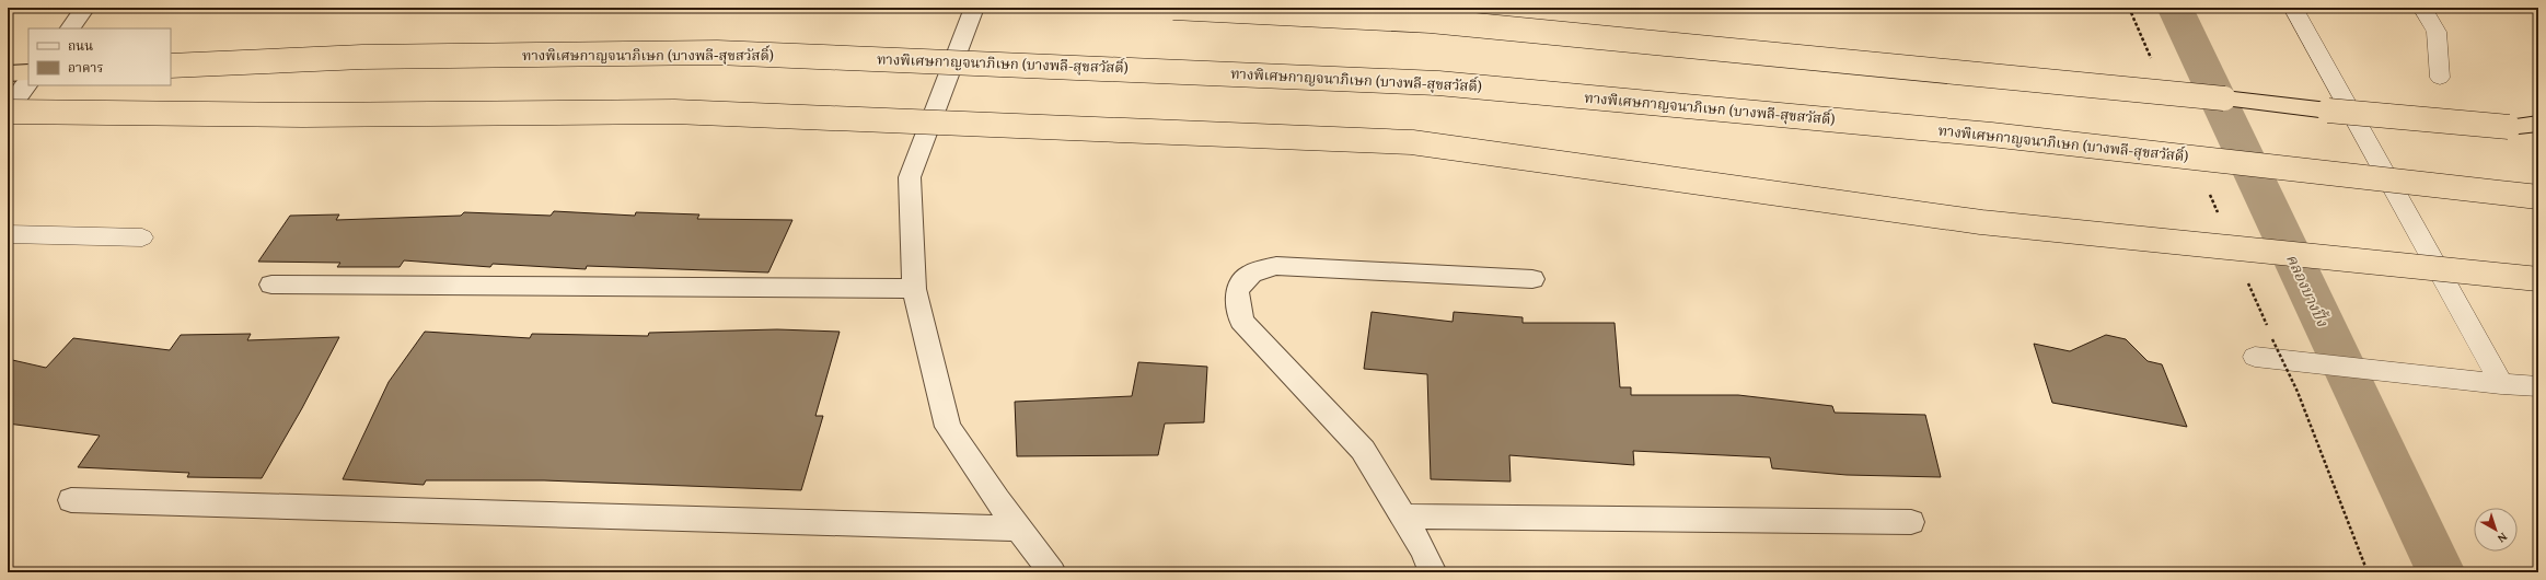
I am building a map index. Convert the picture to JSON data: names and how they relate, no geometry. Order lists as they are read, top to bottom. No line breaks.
{"streets":{"highway":["ทางพิเศษกาญจนาภิเษก (บางพลี-สุขสวัสดิ์)"]},"water":["คลองบางปิ้ง"],"legend":["ถนน","อาคาร"],"north":"bottom right"}
